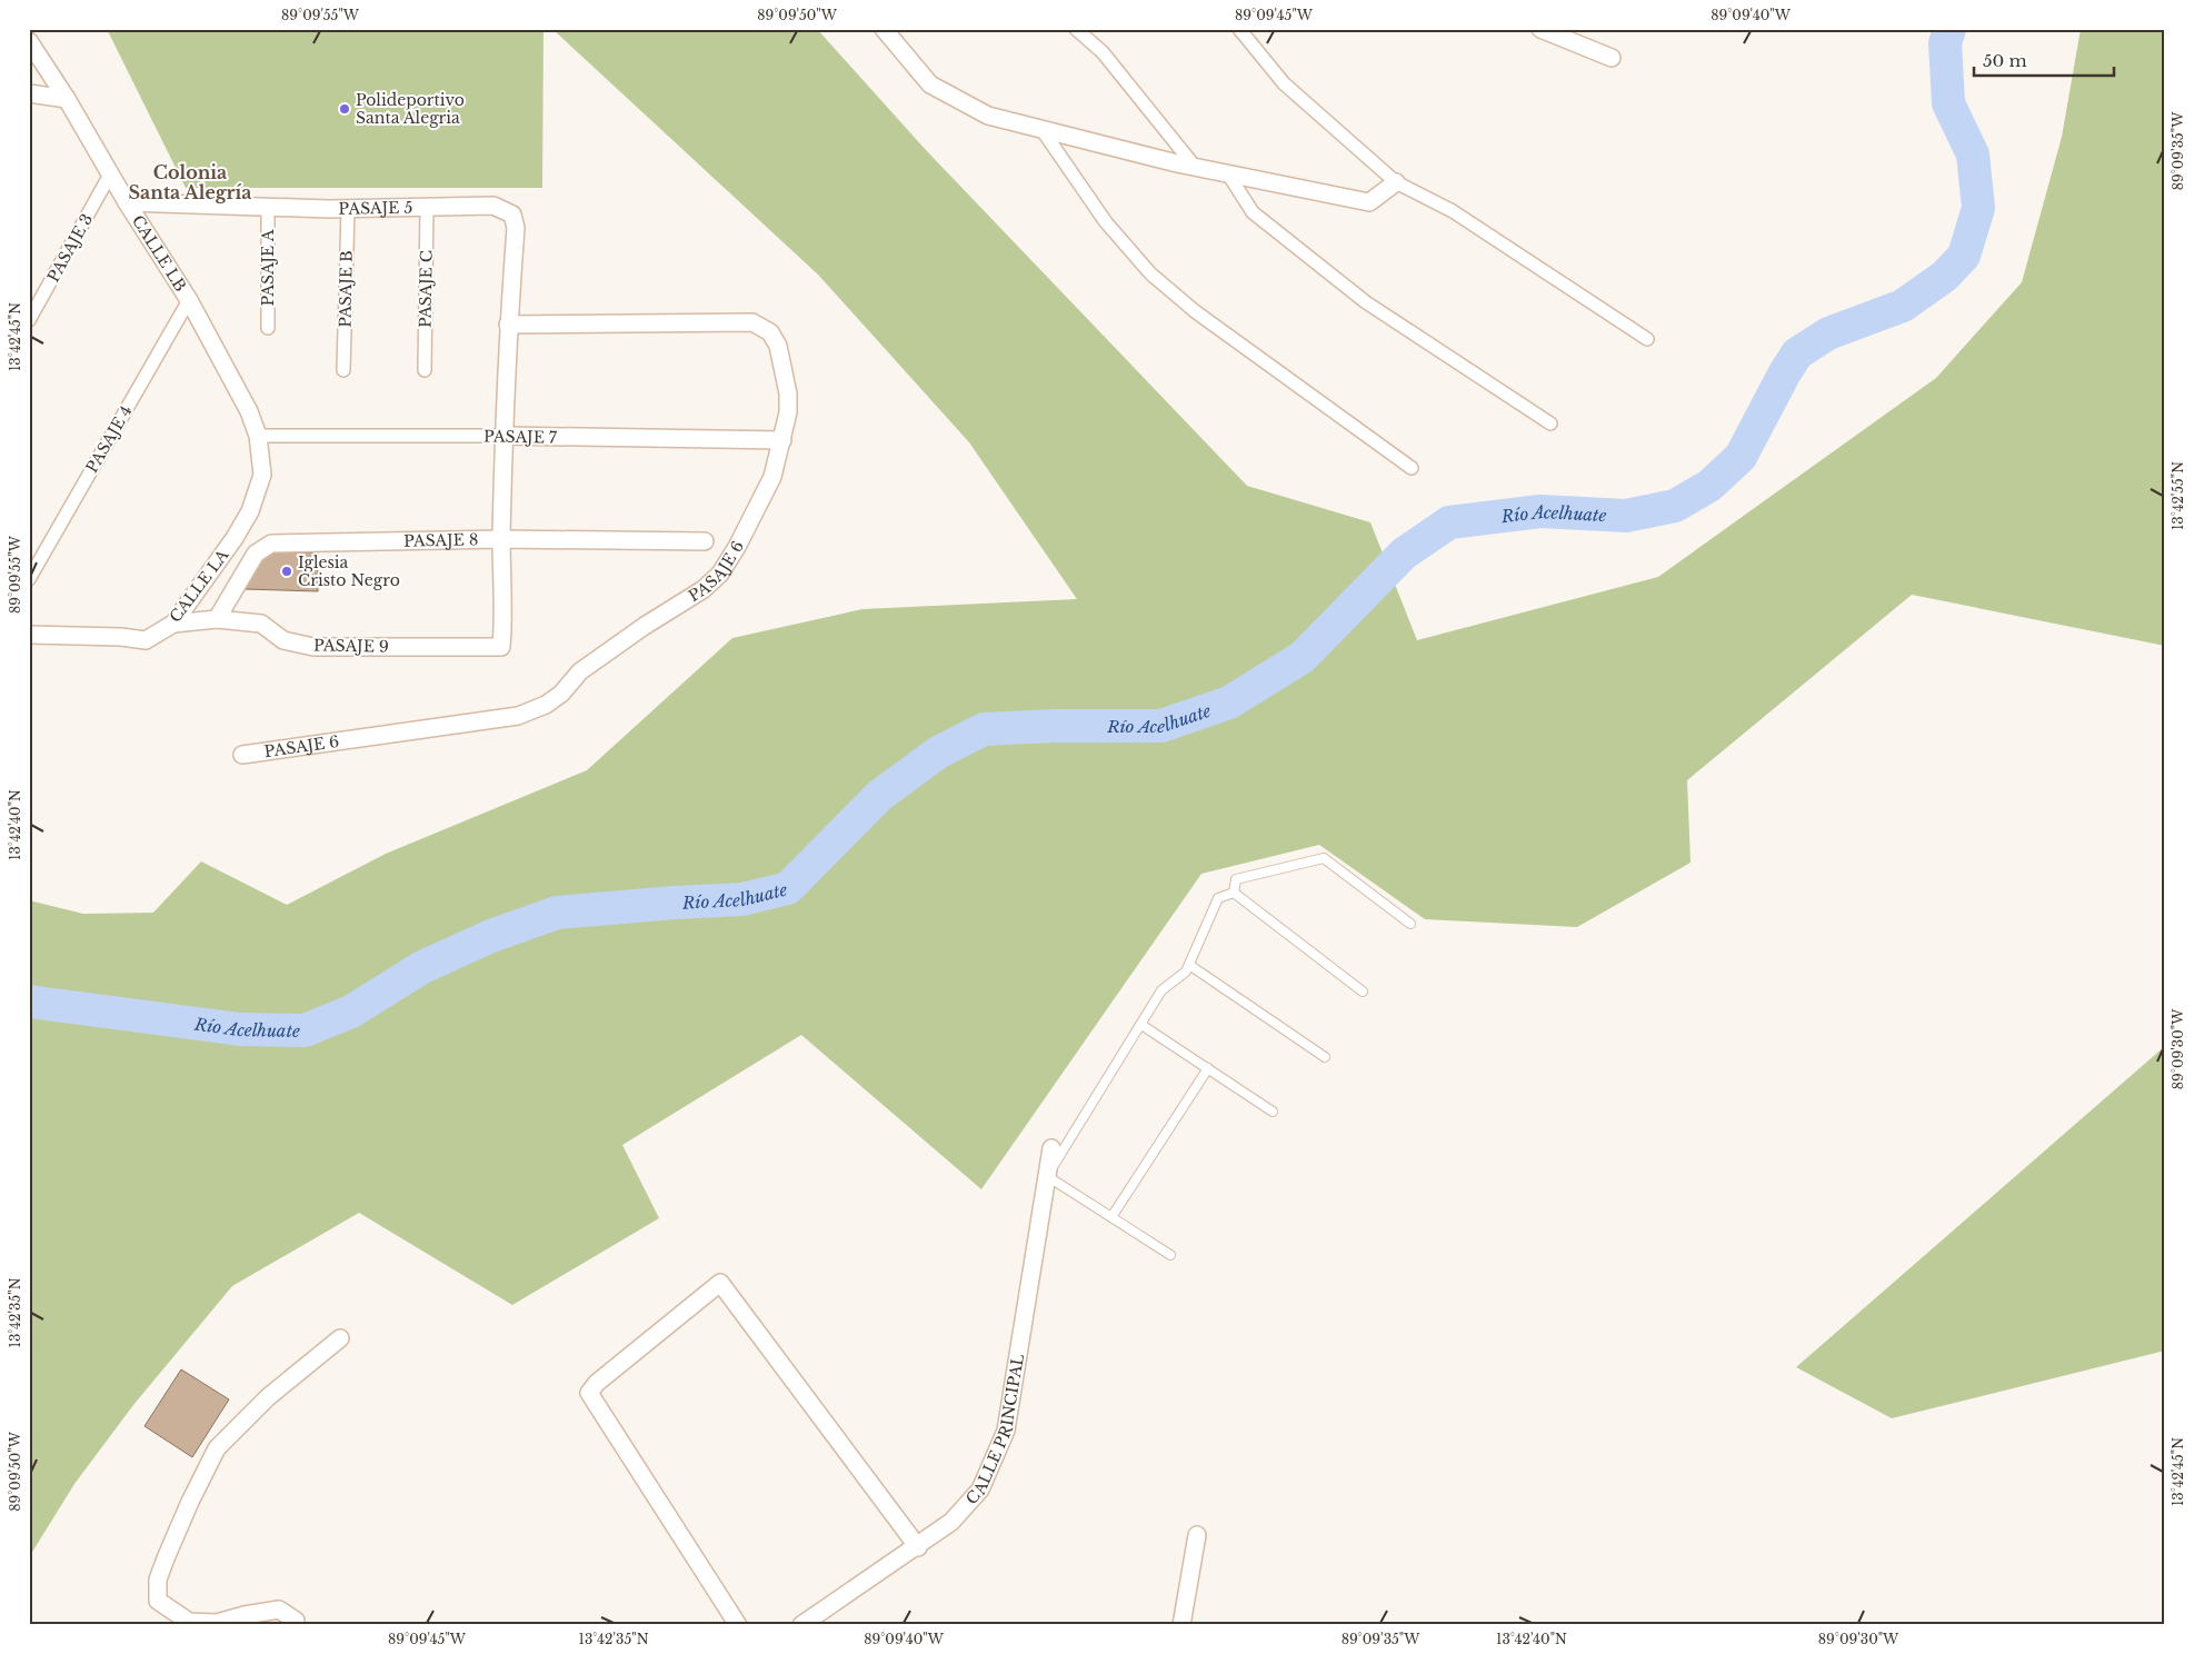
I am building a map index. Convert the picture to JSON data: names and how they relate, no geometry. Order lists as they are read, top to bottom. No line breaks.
{"streets":{"street":["PASAJE 5","PASAJE 3","CALLE LB","PASAJE A","PASAJE B","PASAJE C","PASAJE 7","PASAJE 4","PASAJE 8","PASAJE 6","CALLE LA","PASAJE 9","CALLE PRINCIPAL"]},"crossings":[["PASAJE 5","CALLE LB"],["PASAJE 5","PASAJE A"],["PASAJE 5","PASAJE B"],["PASAJE 5","PASAJE C"],["PASAJE 5","PASAJE 6"],["PASAJE 3","CALLE LB"],["CALLE LB","PASAJE 4"],["CALLE LB","CALLE LA"],["PASAJE 7","PASAJE 6"],["PASAJE 7","CALLE LA"],["PASAJE 8","PASAJE 9"],["CALLE LA","PASAJE 9"]],"districts":["Colonia Santa Alegría"],"water":["Río Acelhuate"],"places":["Polideportivo Santa Alegria","Iglesia Cristo Negro"],"scale_bar":"50 m","coordinates":["89°09'55\"W","89°09'50\"W","89°09'45\"W","89°09'40\"W","89°09'35\"W","13°42'45\"N","13°42'55\"N","13°42'40\"N","89°09'30\"W","13°42'35\"N"]}
